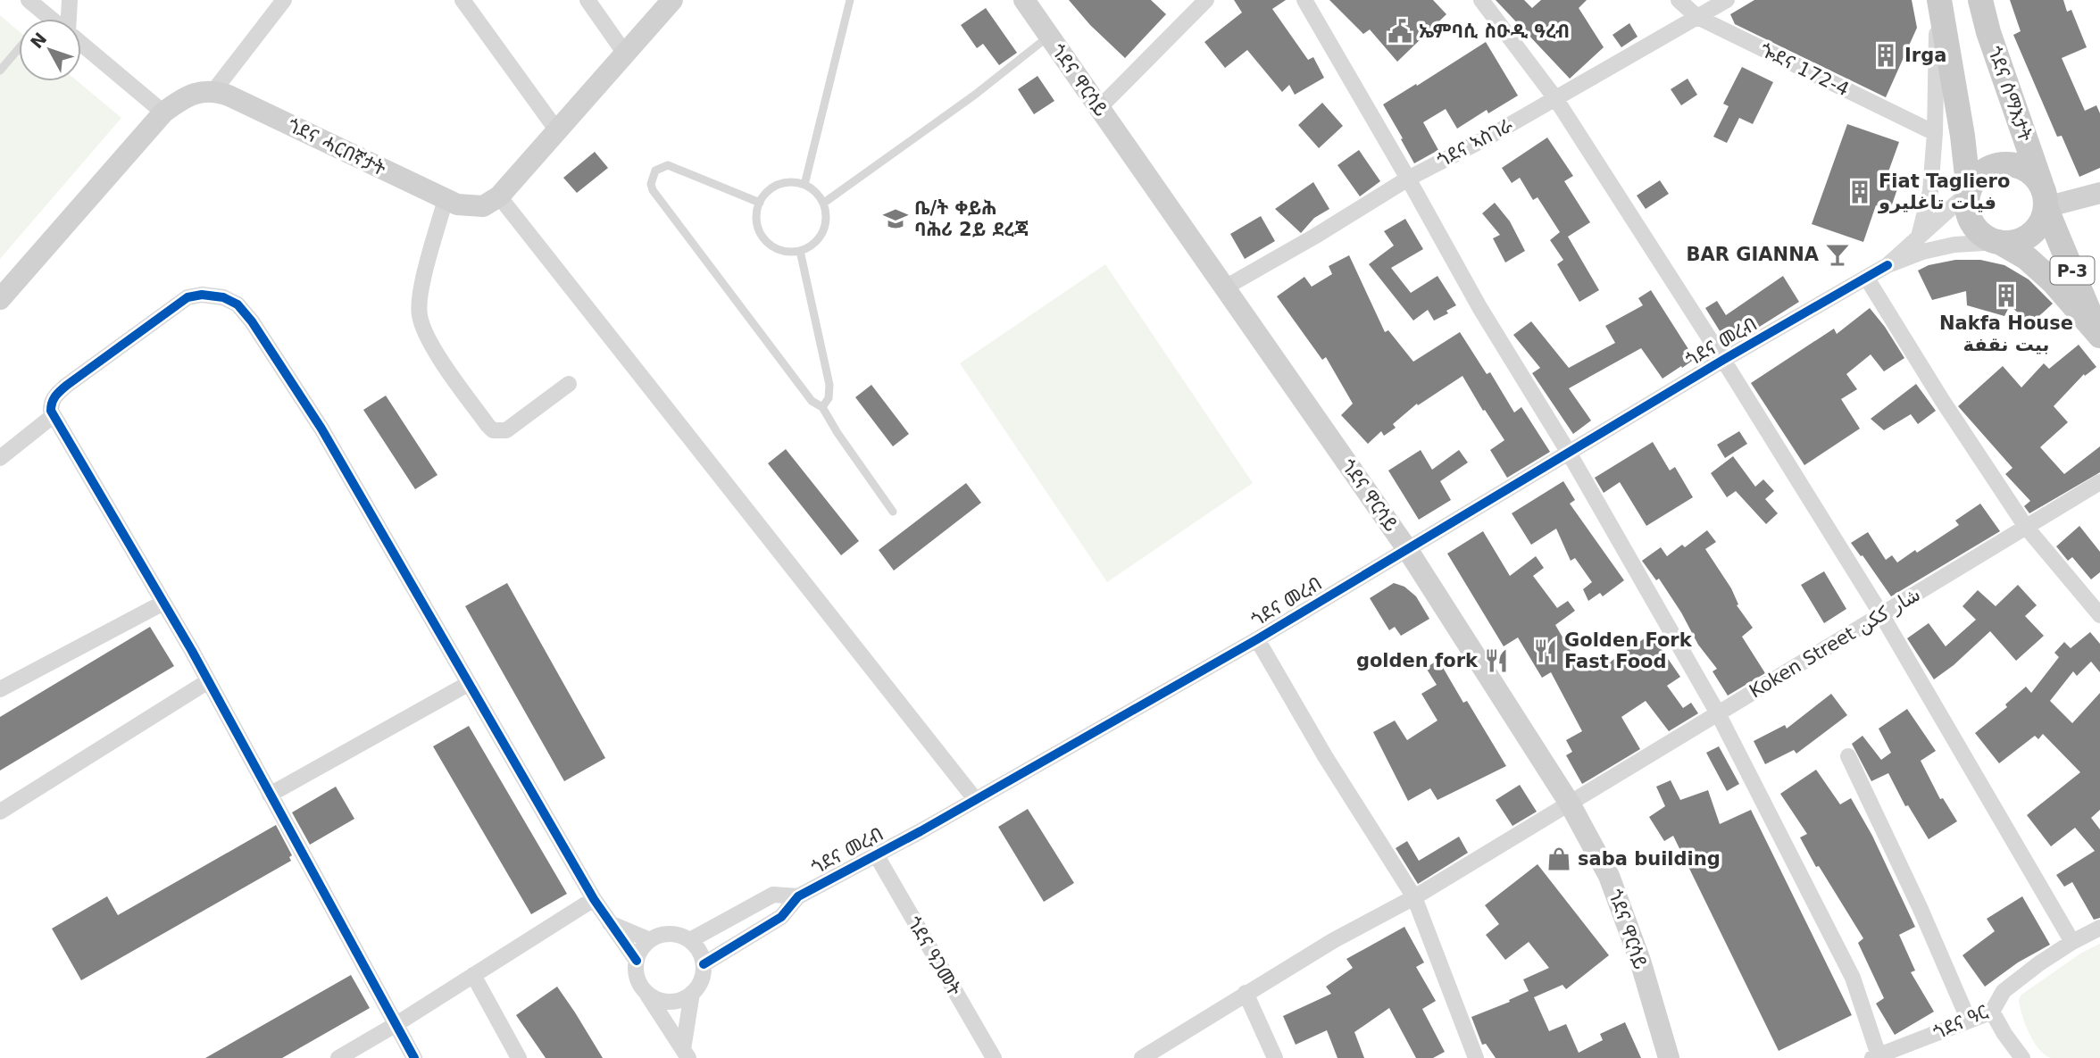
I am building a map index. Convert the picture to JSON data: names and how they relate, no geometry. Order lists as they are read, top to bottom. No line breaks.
{"streets":{"main road":["ጎደና ዋርሳይ","ጎደና ሰማእታት","ጎደና ሓርበኛታት","P-3"],"street":["ጐደና 172-4","ጎደና ኣስገራ","ጎደና መረብ","Koken Street شار ككن","ጎደና ዓጋመት","ጎደና ዓር"]},"crossings":[["ጐደና 172-4","ጎደና ኣስገራ"],["ጎደና ዋርሳይ","ጎደና ኣስገራ"],["ጎደና ዋርሳይ","ጎደና መረብ"],["ጎደና ዋርሳይ","Koken Street شار ككن"],["ጎደና ሰማእታት","P-3"],["ጎደና መረብ","ጎደና ዓጋመት"]],"places":{"public building":["ኤምባሲ ስዑዲ ዓረብ"],"building":["Irga","Fiat Tagliero فيات تاغليرو","Nakfa House بيت نقفة"],"school or university":["ቤ/ት ቀይሕ ባሕሪ 2ይ ደረጃ"],"bar":["BAR GIANNA"],"restaurant":["Golden Fork Fast Food","golden fork"],"shop":["saba building"]},"north":"top left"}
